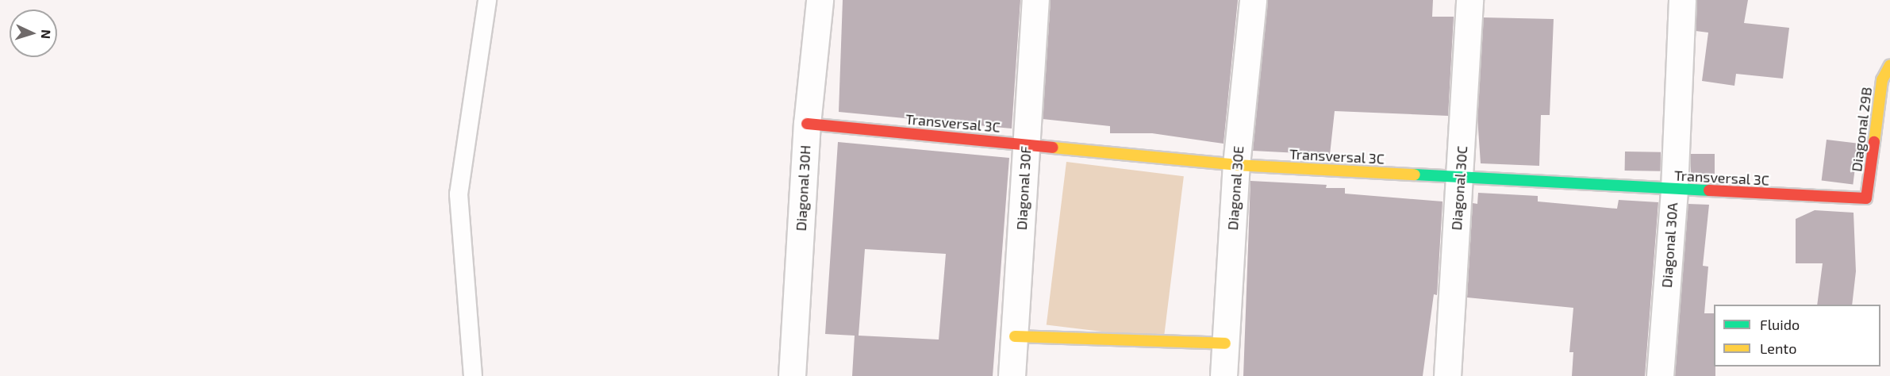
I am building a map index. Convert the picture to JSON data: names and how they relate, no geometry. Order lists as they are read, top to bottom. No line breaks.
{"streets":{"street":["Transversal 3C","Diagonal 29B","Diagonal 30H","Diagonal 30F","Diagonal 30E","Diagonal 30C","Diagonal 30A"]},"crossings":[["Transversal 3C","Diagonal 29B"],["Transversal 3C","Diagonal 30H"],["Transversal 3C","Diagonal 30F"],["Transversal 3C","Diagonal 30E"],["Transversal 3C","Diagonal 30C"],["Transversal 3C","Diagonal 30A"]],"legend":["Fluido","Lento"],"north":"right"}
